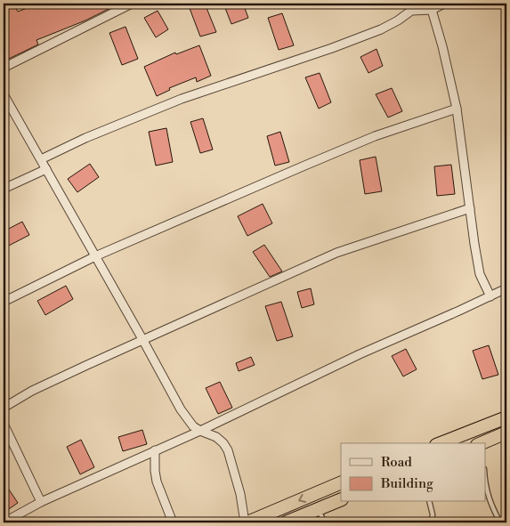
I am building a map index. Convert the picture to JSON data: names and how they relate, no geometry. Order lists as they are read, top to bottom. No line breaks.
{"legend":["Road","Building"]}
